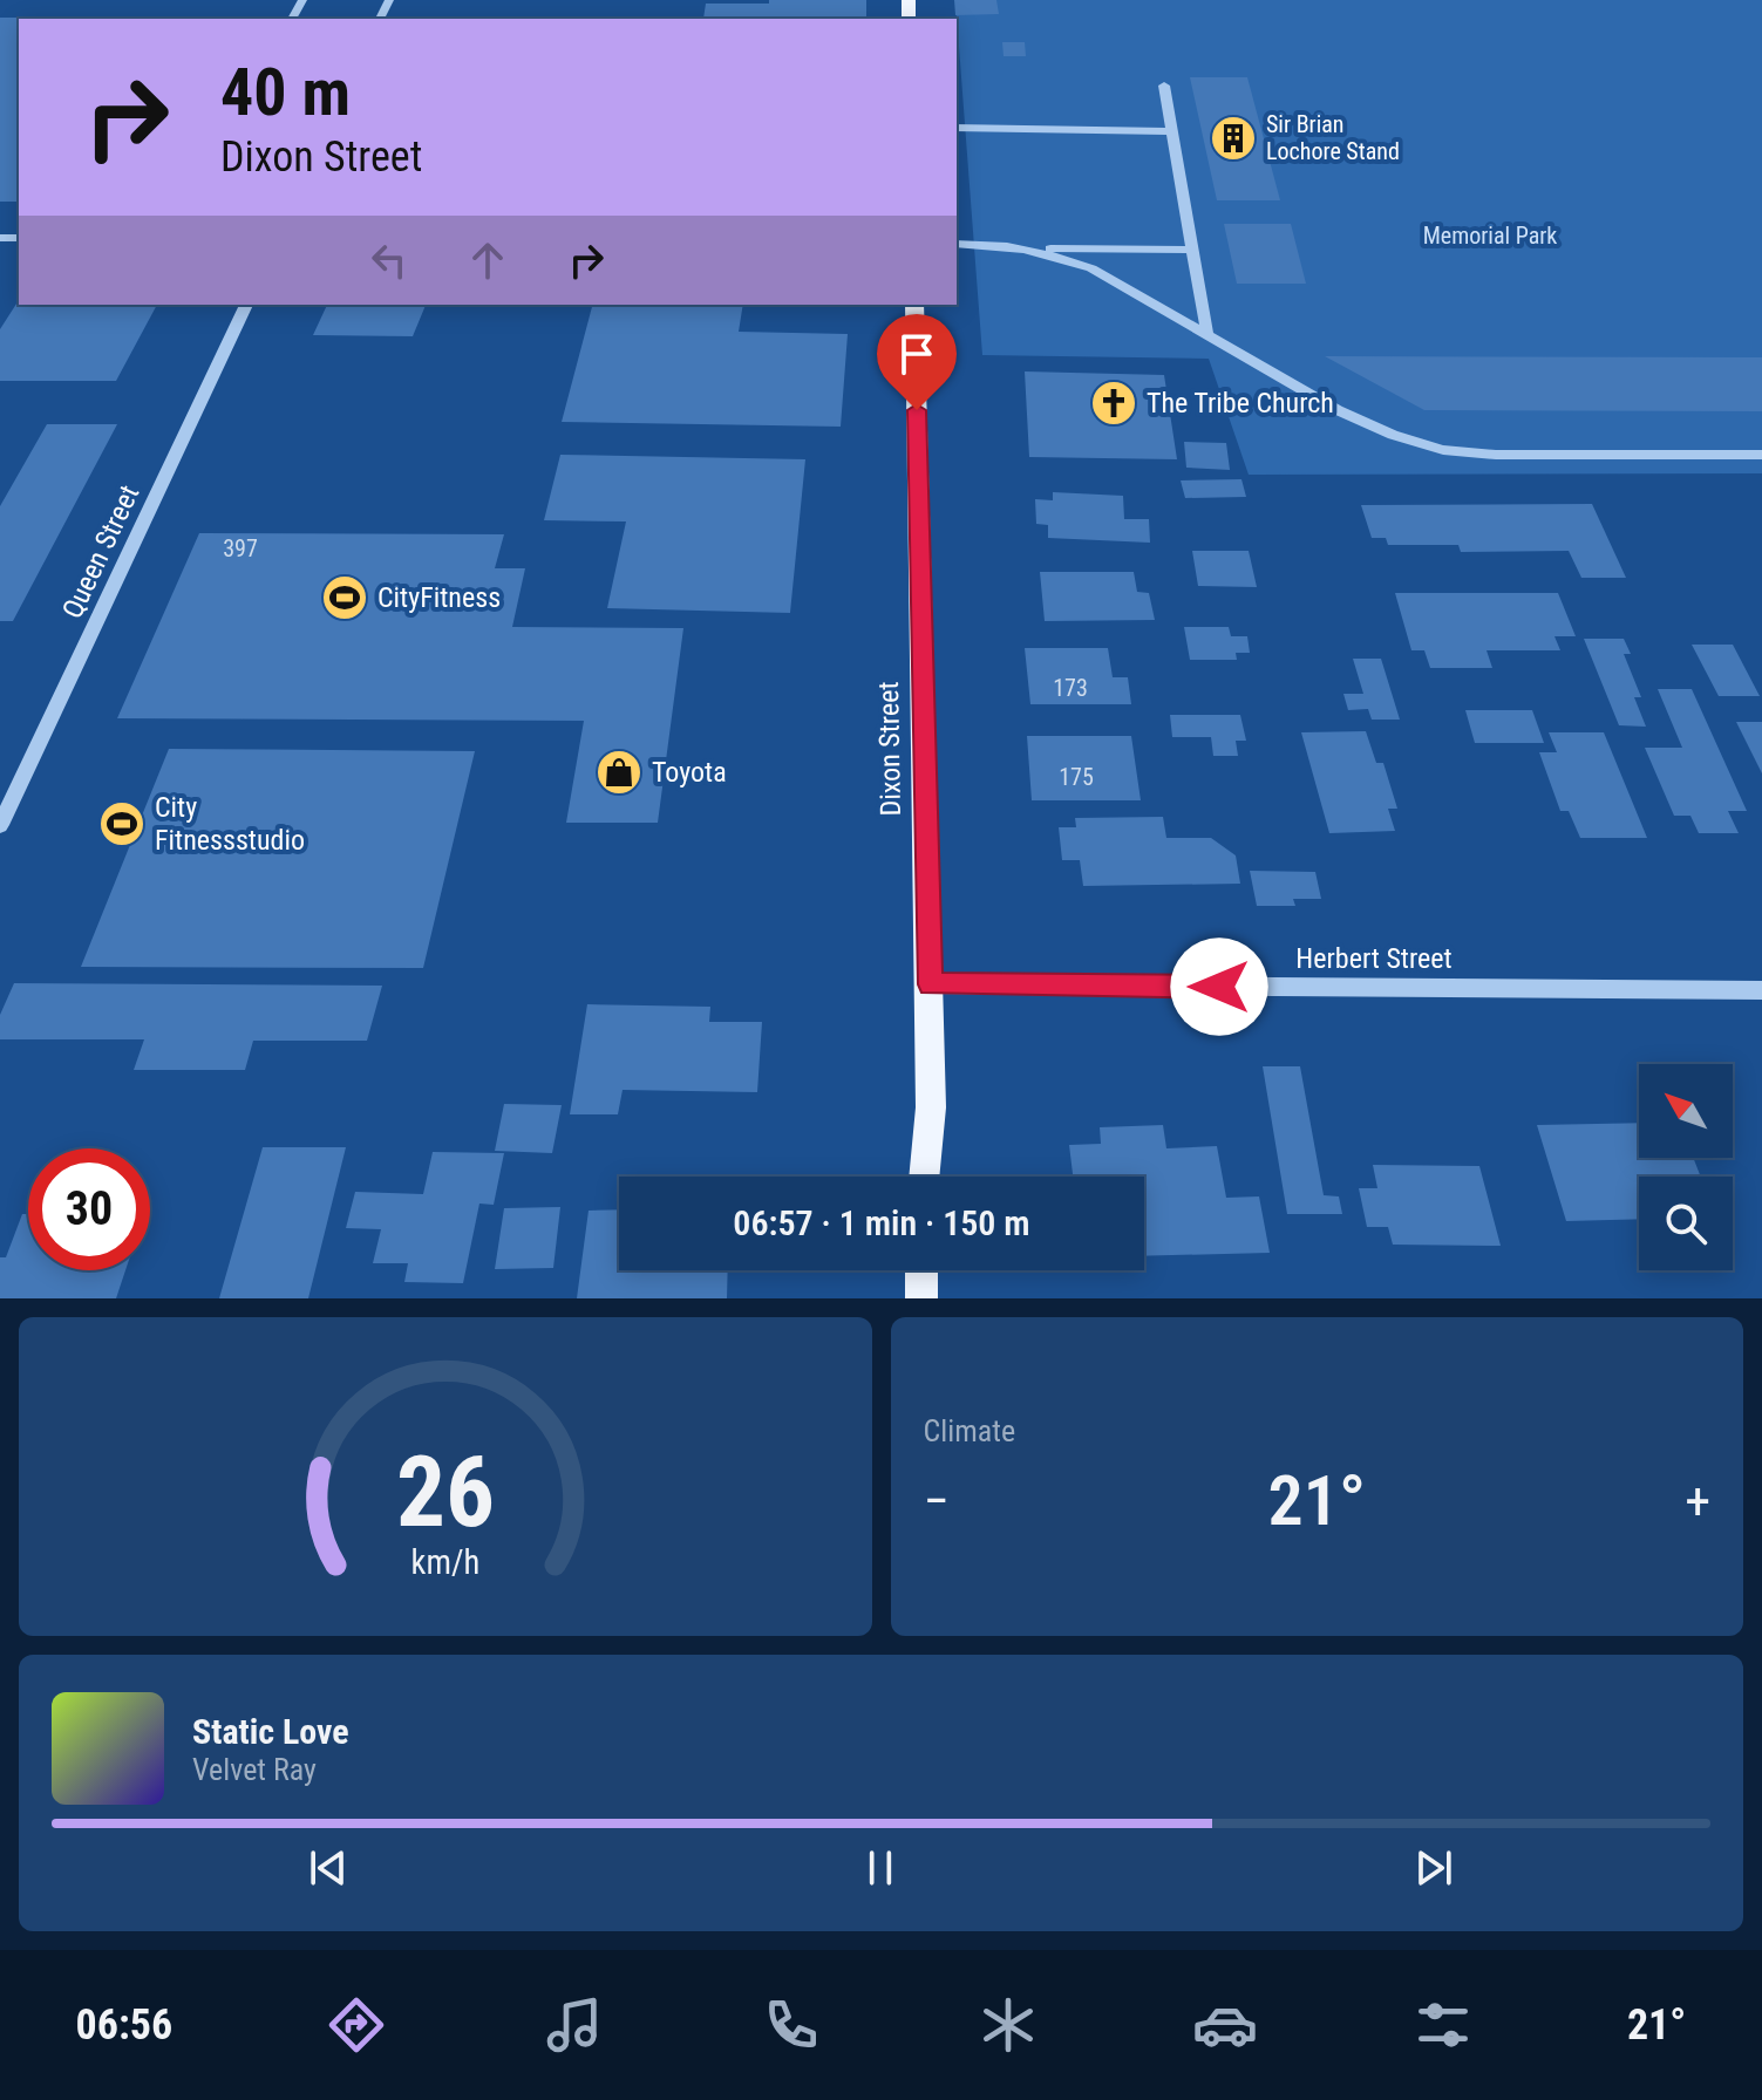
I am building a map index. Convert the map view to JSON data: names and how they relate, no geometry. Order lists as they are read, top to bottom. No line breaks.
{"streets":{"main road":["Dixon Street"],"street":["Queen Street","Herbert Street"]},"crossings":[["Dixon Street","Herbert Street"]],"parks":["Memorial Park"],"places":{"building":["Sir Brian Lochore Stand"],"church":["The Tribe Church"],"sports":["CityFitness","City Fitnessstudio"],"shop":["Toyota"]},"house_numbers":["397","173","175"],"north":"top left","page":{"turn":["40 m","Dixon Street"],"limit":"30","trip":"06:57 · 1 min · 150 m","tile":"Climate","heat":["−","21°","+"],"song":["Static Love","Velvet Ray"],"tabs":["06:56","21°"],"gauge":["26","km/h"]}}
